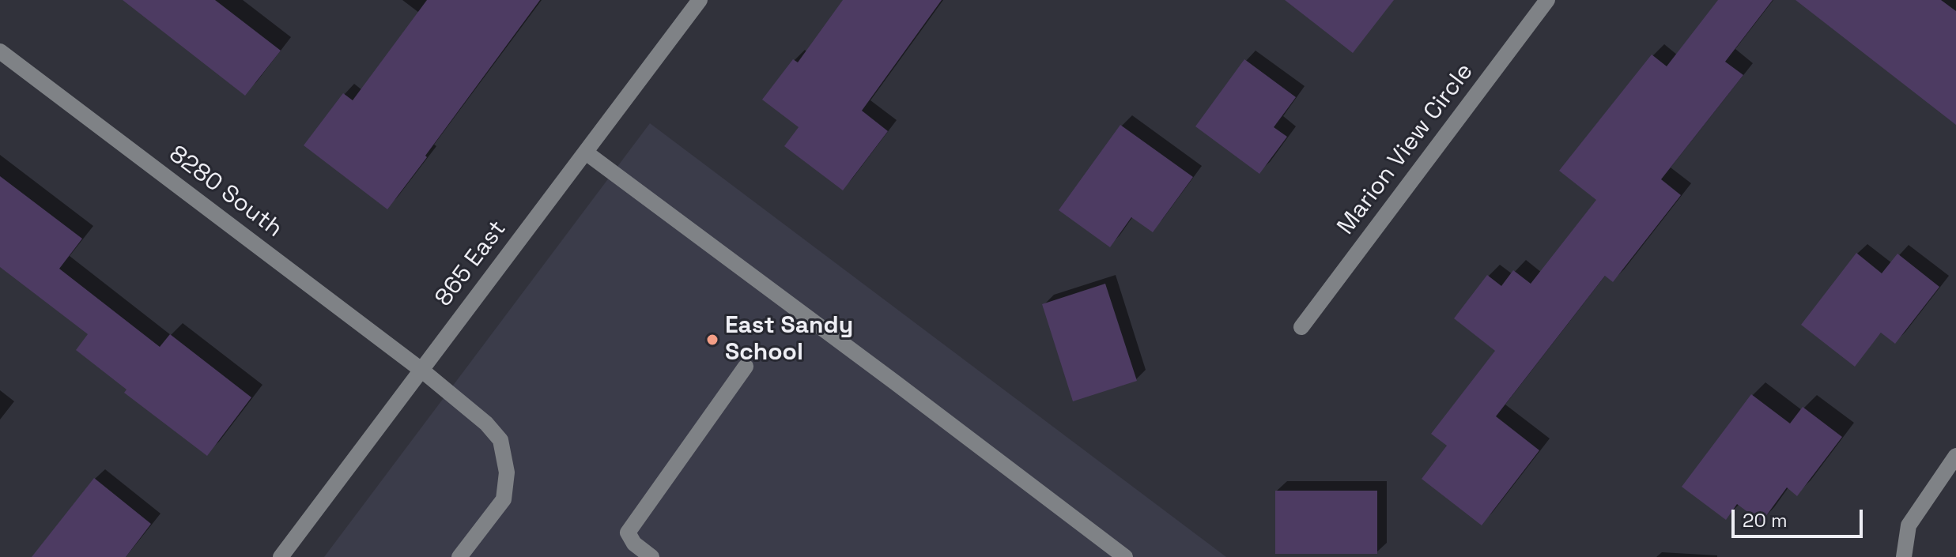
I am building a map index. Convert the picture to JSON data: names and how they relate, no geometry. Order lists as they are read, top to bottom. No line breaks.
{"streets":{"street":["Marion View Circle","8280 South","865 East"]},"crossings":[["8280 South","865 East"]],"places":["East Sandy School"],"scale_bar":"20 m"}
